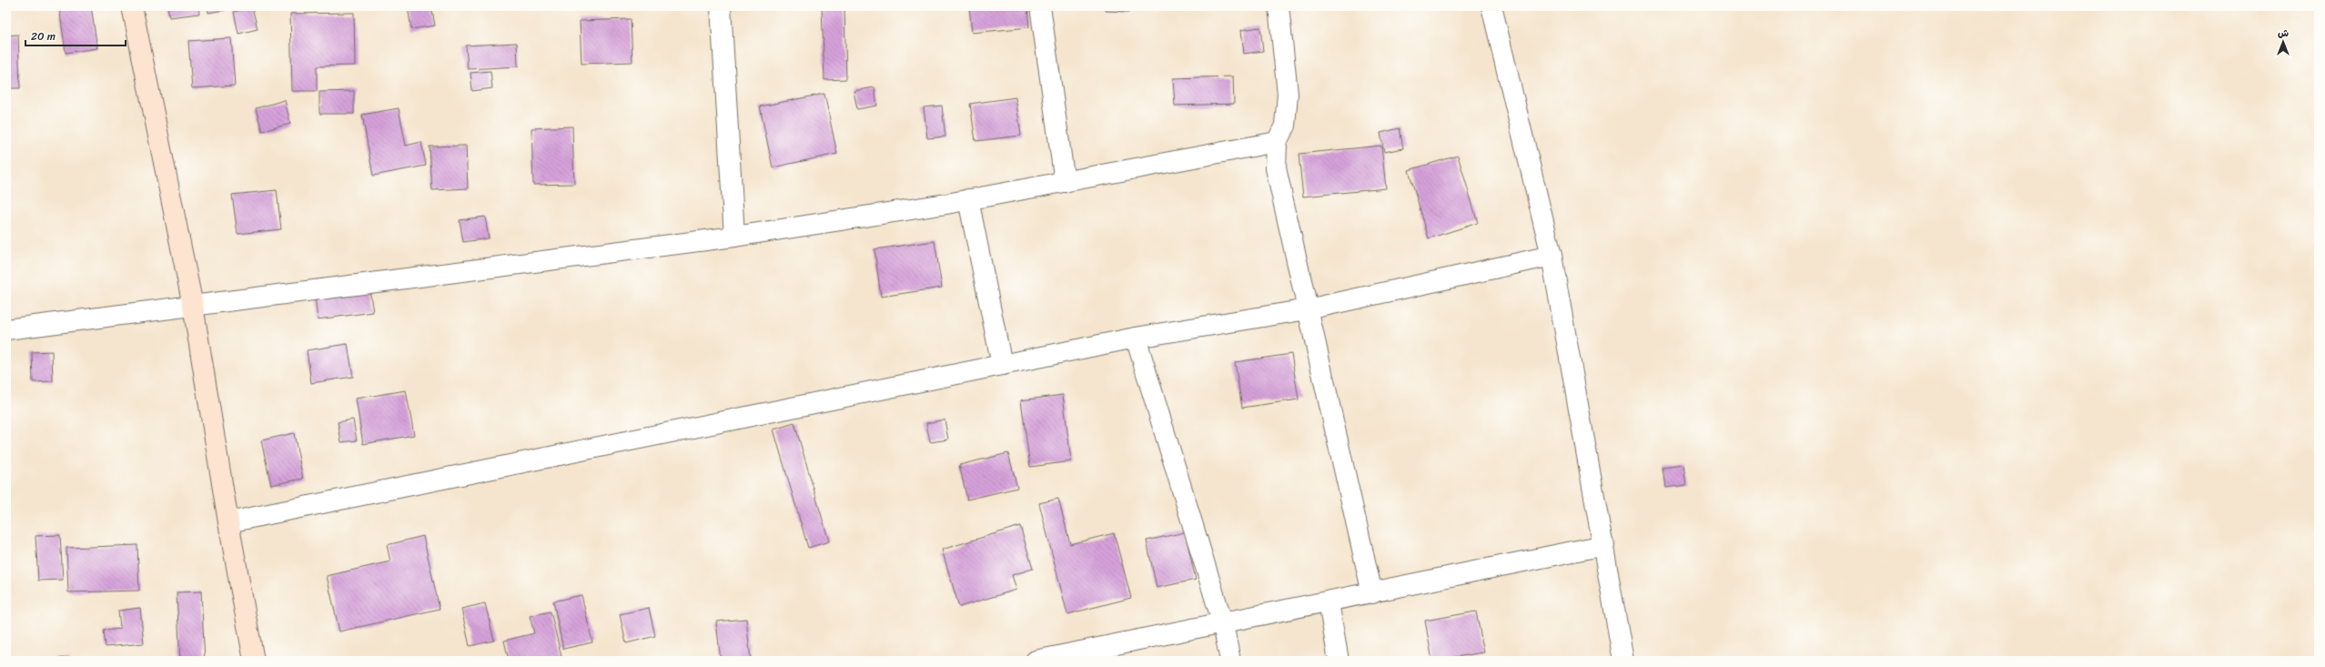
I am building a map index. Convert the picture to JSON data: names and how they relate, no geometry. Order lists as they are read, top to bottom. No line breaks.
{"scale_bar":"20 m","north":"top"}
